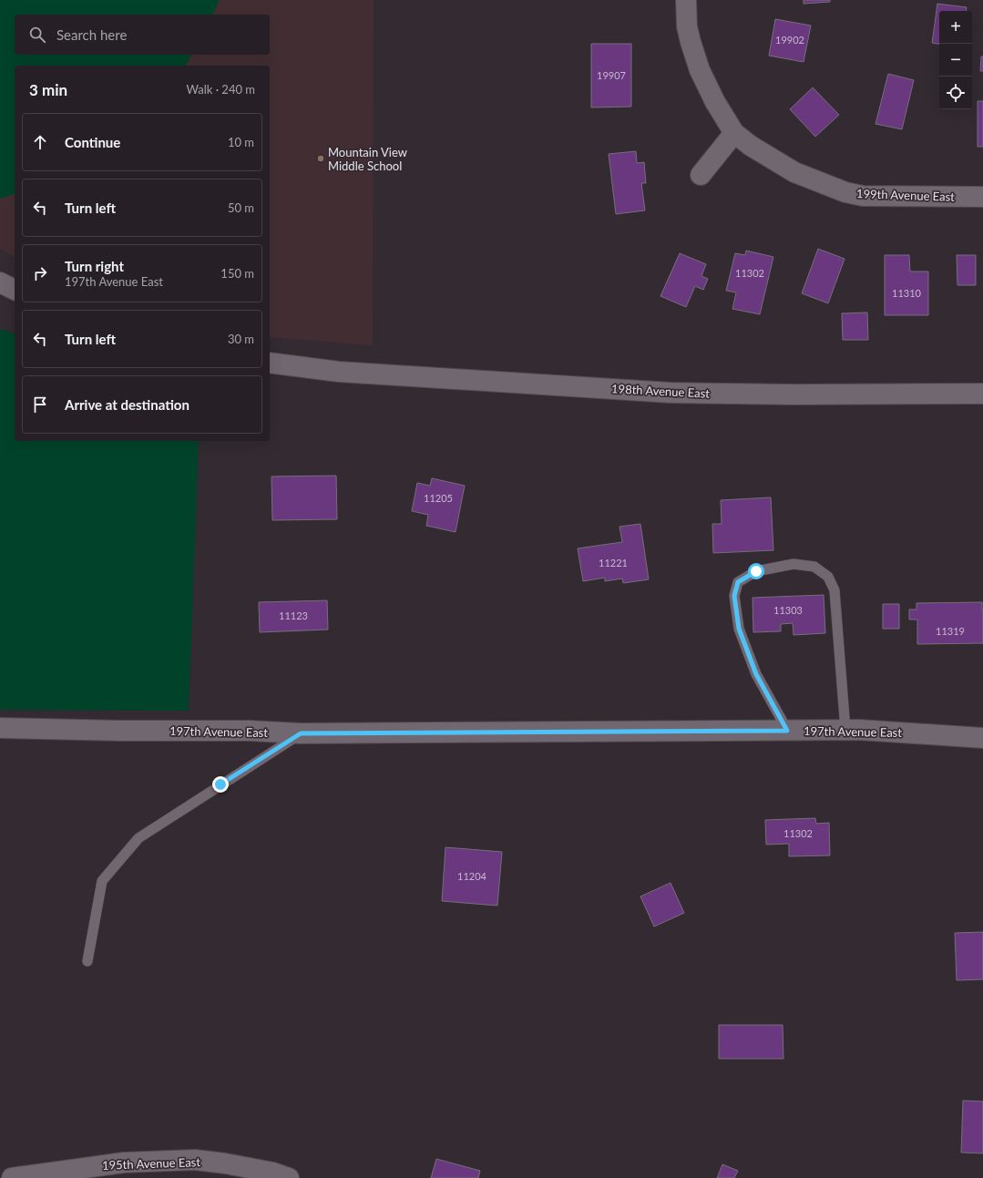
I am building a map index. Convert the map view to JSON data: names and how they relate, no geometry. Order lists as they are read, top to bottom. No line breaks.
{"streets":{"street":["199th Avenue East","198th Avenue East","197th Avenue East","195th Avenue East"]},"places":["Mountain View Middle School"],"house_numbers":["19902","19907","11302","11310","11205","11221","11303","11123","11319","11302","11204"],"page":{"map_buttons":["+","−"],"search":"Search here","heading":["3 min","Walk · 240 m"],"list":[["Continue","10 m"],["Turn left","50 m"],["Turn right","197th Avenue East","150 m"],["Turn left","30 m"],"Arrive at destination"]}}
